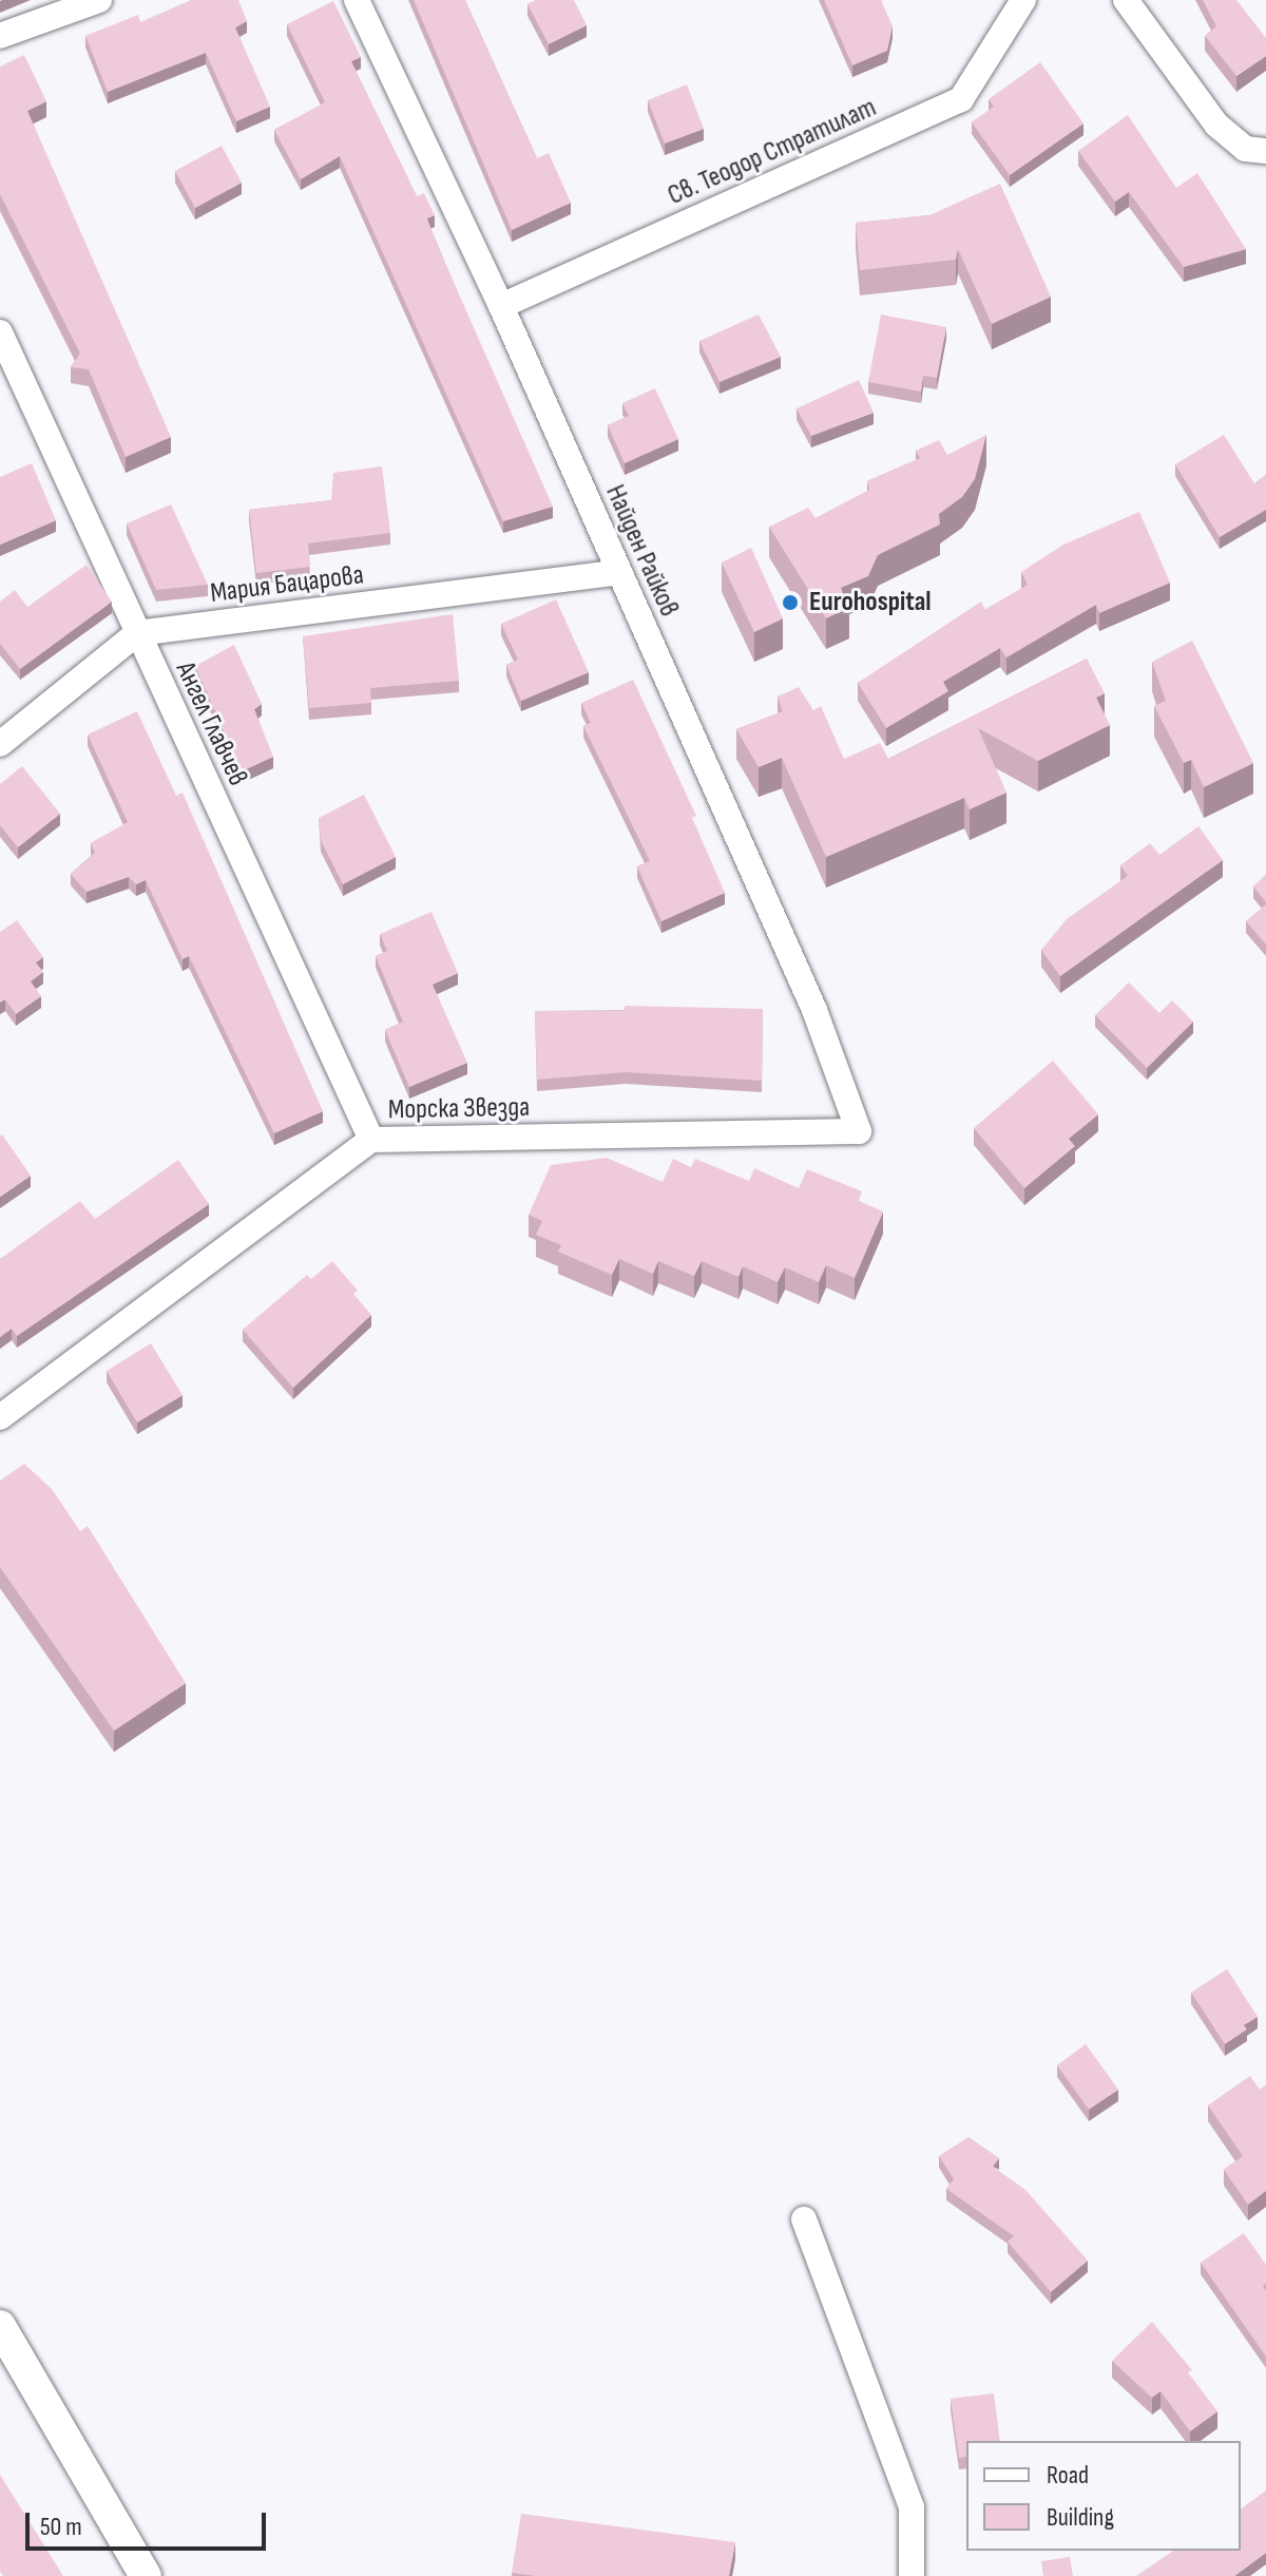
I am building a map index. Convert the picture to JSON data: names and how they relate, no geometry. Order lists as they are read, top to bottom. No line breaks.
{"streets":{"street":["Св. Теодор Стратилат","Найден Райков","Мария Бацарова","Ангел Главчев","Морска Звезда"]},"crossings":[["Св. Теодор Стратилат","Найден Райков"],["Найден Райков","Мария Бацарова"],["Найден Райков","Морска Звезда"],["Мария Бацарова","Ангел Главчев"],["Ангел Главчев","Морска Звезда"]],"places":["Eurohospital"],"legend":["Road","Building"],"scale_bar":"50 m"}
